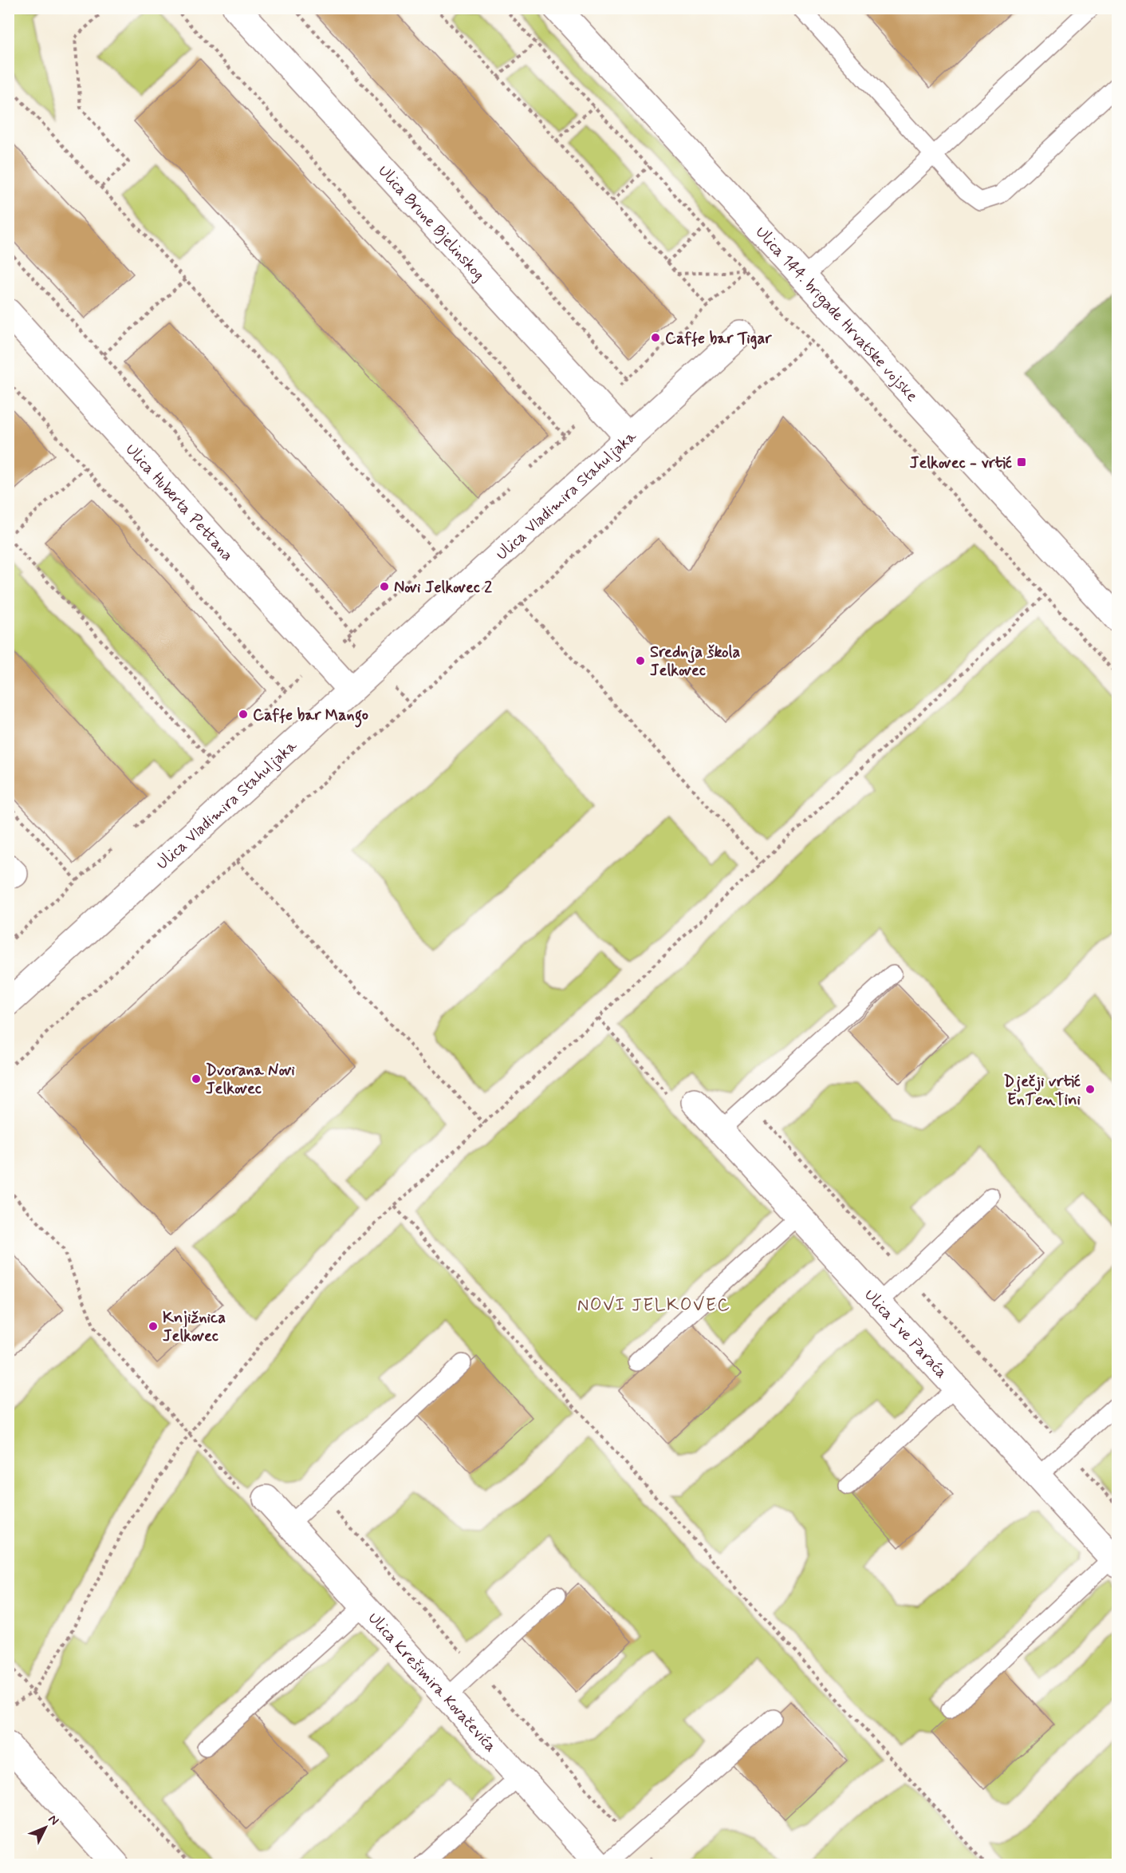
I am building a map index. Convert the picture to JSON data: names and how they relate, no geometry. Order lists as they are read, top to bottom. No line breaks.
{"streets":{"street":["Ulica Brune Bjelinskog","Ulica 144. brigade Hrvatske vojske","Ulica Vladimira Stahuljaka","Ulica Huberta Pettana","Ulica Ive Paraća","Ulica Krešimira Kovačevića"]},"crossings":[["Ulica Brune Bjelinskog","Ulica Vladimira Stahuljaka"],["Ulica Vladimira Stahuljaka","Ulica Huberta Pettana"]],"districts":["NOVI JELKOVEC"],"places":{"other":["Caffe bar Tigar","Novi Jelkovec 2","Srednja škola Jelkovec","Caffe bar Mango","Dvorana Novi Jelkovec","Dječji vrtić EnTenTini","Knjižnica Jelkovec"],"transit":["Jelkovec - vrtić"]},"north":"top right"}
